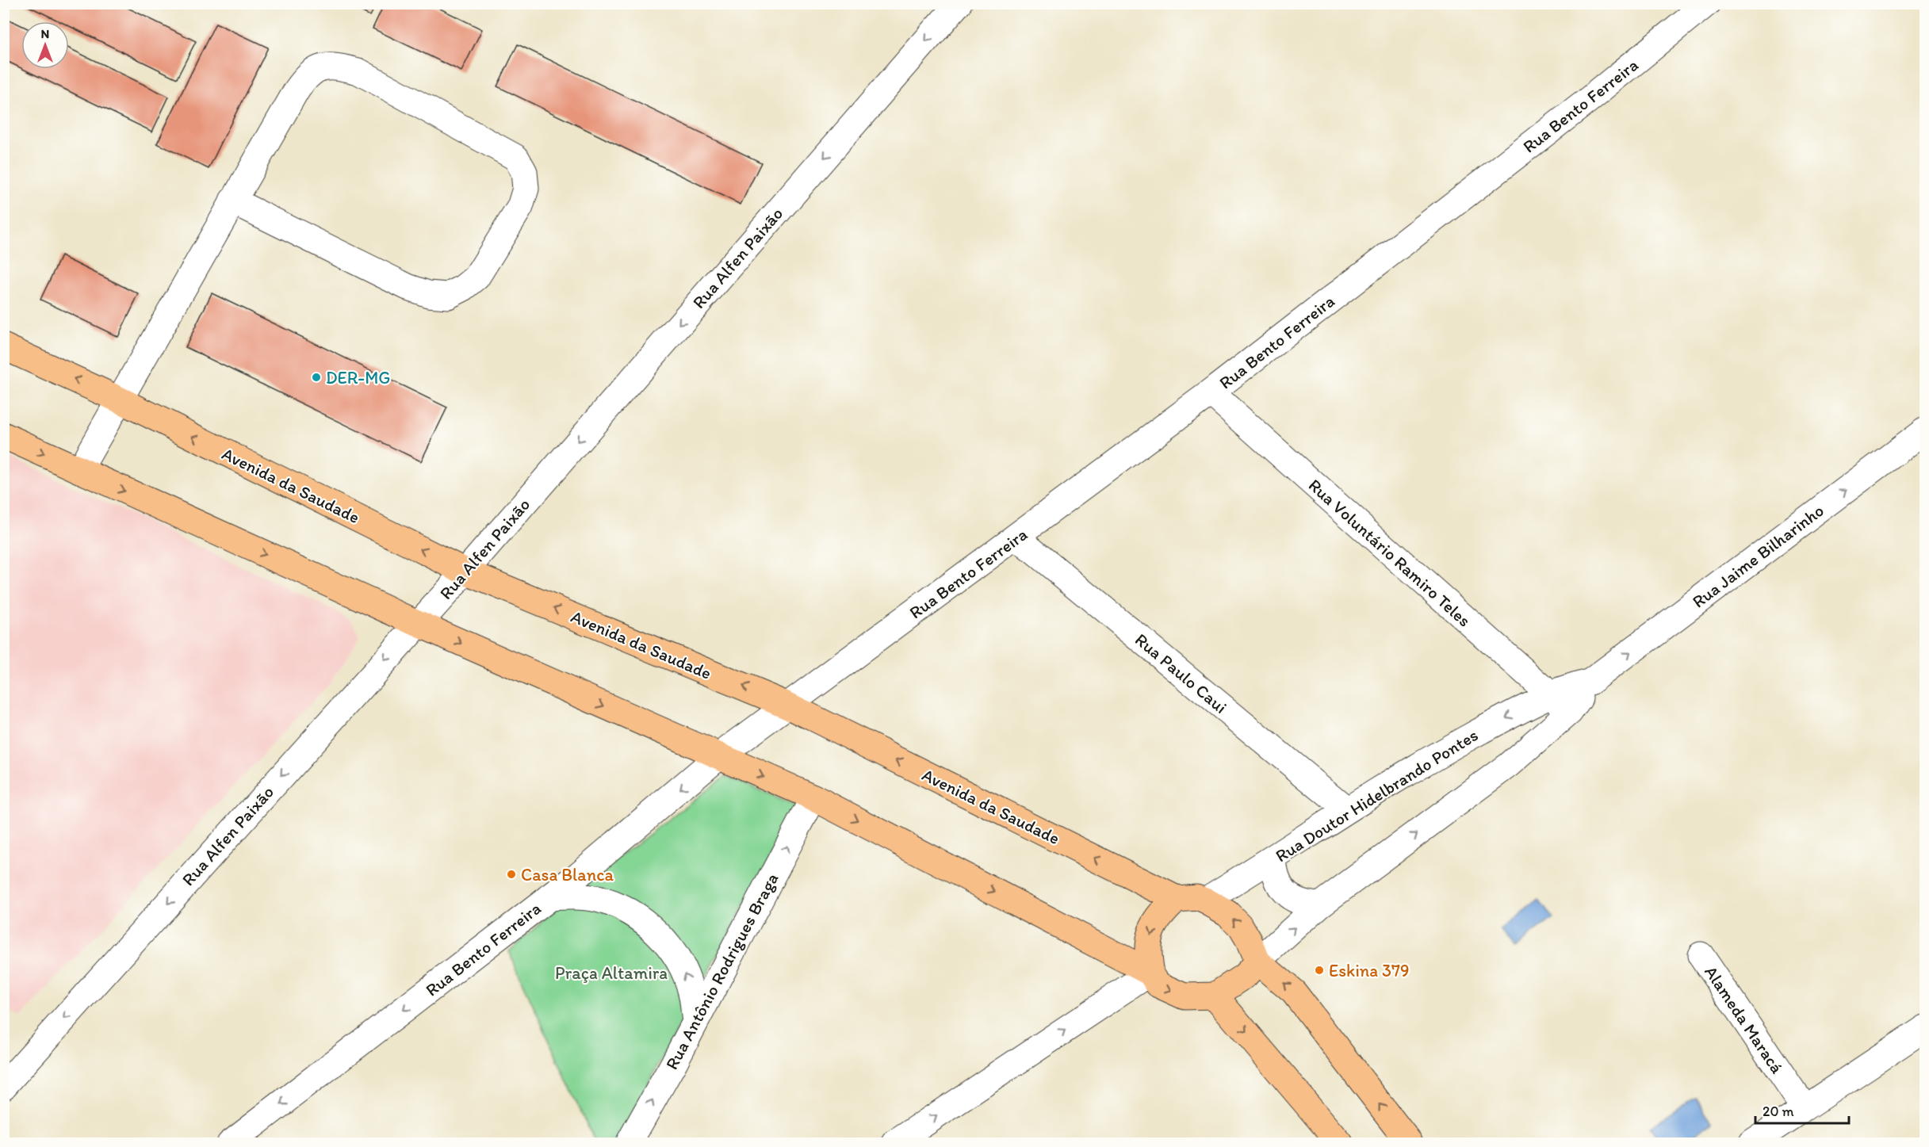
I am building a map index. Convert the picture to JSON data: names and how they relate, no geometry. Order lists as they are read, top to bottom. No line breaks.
{"streets":{"main road":["Avenida da Saudade"],"street":["Rua Bento Ferreira","Rua Alfen Paixão","Rua Voluntário Ramiro Teles","Rua Jaime Bilharinho","Rua Paulo Caui","Rua Doutor Hidelbrando Pontes","Rua Antônio Rodrigues Braga","Alameda Maracá"]},"crossings":[["Rua Bento Ferreira","Avenida da Saudade"],["Rua Bento Ferreira","Rua Voluntário Ramiro Teles"],["Rua Bento Ferreira","Rua Paulo Caui"],["Rua Alfen Paixão","Avenida da Saudade"],["Avenida da Saudade","Rua Doutor Hidelbrando Pontes"],["Rua Voluntário Ramiro Teles","Rua Jaime Bilharinho"],["Rua Voluntário Ramiro Teles","Rua Doutor Hidelbrando Pontes"],["Rua Jaime Bilharinho","Rua Doutor Hidelbrando Pontes"],["Rua Paulo Caui","Rua Doutor Hidelbrando Pontes"]],"one_way":["Rua Alfen Paixão","Rua Jaime Bilharinho","Rua Antônio Rodrigues Braga"],"parks":["Praça Altamira"],"places":["DER-MG","Casa Blanca","Eskina 379"],"scale_bar":"20 m","north":"top"}
